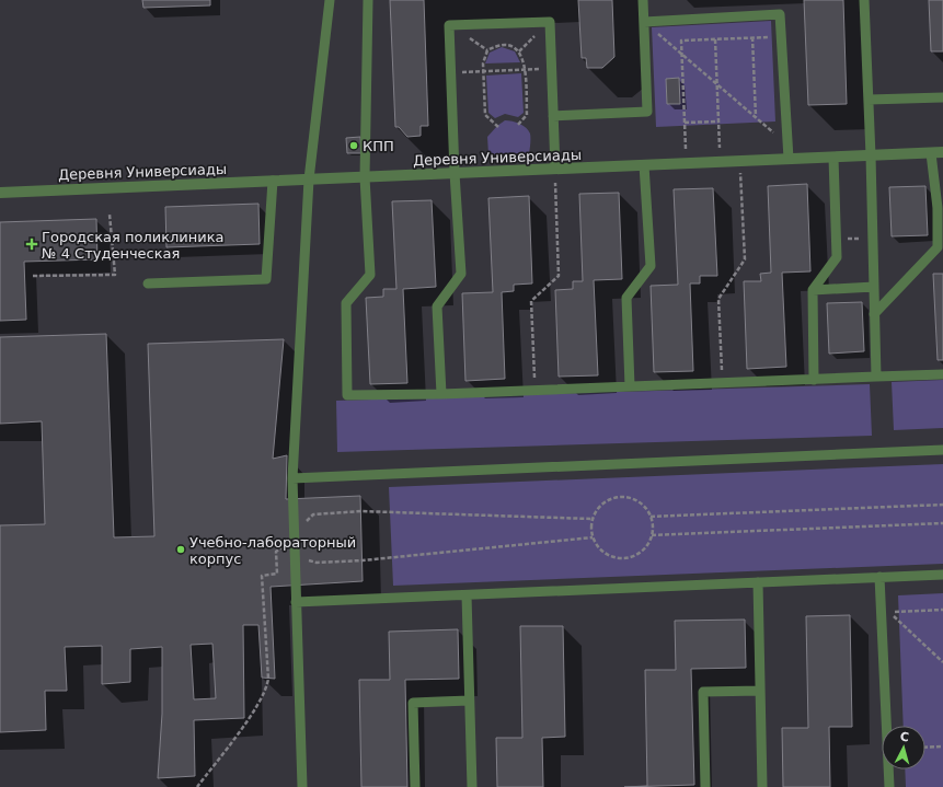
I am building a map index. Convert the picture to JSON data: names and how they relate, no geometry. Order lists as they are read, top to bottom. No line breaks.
{"streets":{"street":["Деревня Универсиады"]},"places":{"other":["КПП","Учебно-лабораторный корпус"],"health":["Городская поликлиника № 4 Студенческая"]},"north":"top"}
